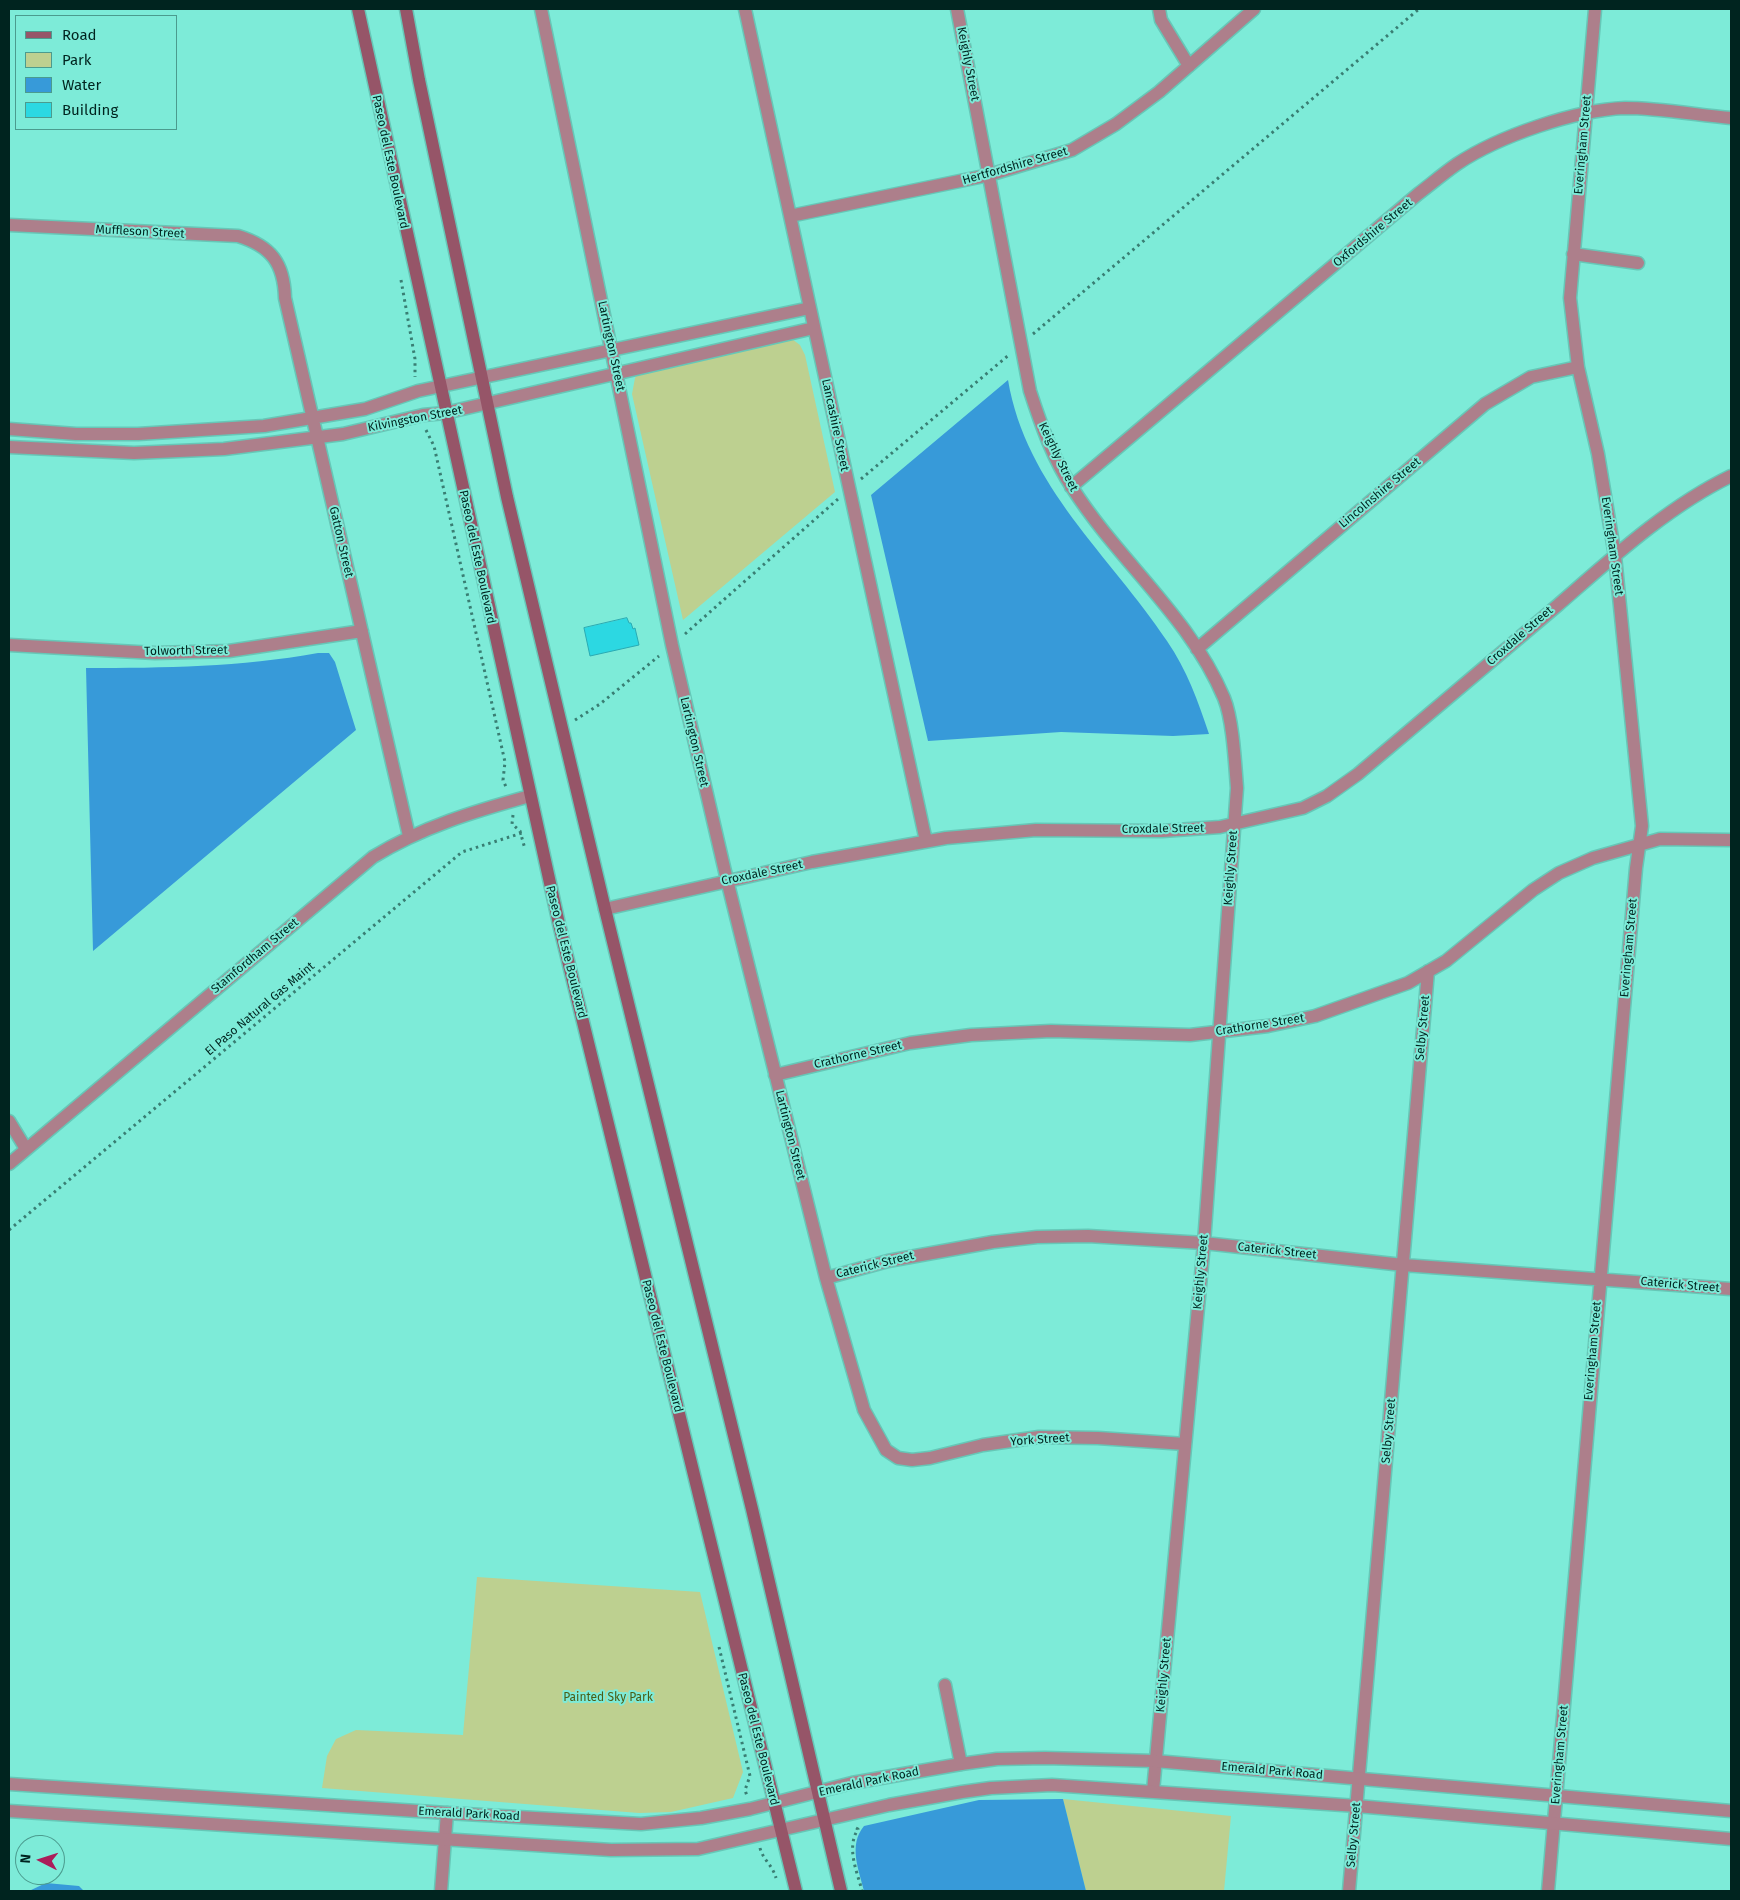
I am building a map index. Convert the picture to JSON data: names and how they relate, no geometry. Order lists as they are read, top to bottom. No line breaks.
{"streets":{"main road":["Paseo del Este Boulevard"],"street":["Keighly Street","Everingham Street","Hertfordshire Street","Muffleson Street","Oxfordshire Street","Lartington Street","Kilvingston Street","Lancashire Street","Lincolnshire Street","Gatton Street","Croxdale Street","Tolworth Street","Stamfordham Street","Crathorne Street","Selby Street","Caterick Street","York Street","Emerald Park Road"],"path":["El Paso Natural Gas Maint"]},"crossings":[["Keighly Street","Hertfordshire Street"],["Keighly Street","Oxfordshire Street"],["Keighly Street","Lincolnshire Street"],["Keighly Street","Croxdale Street"],["Keighly Street","Crathorne Street"],["Keighly Street","Caterick Street"],["Keighly Street","York Street"],["Keighly Street","Emerald Park Road"],["Everingham Street","Oxfordshire Street"],["Everingham Street","Lincolnshire Street"],["Everingham Street","Croxdale Street"],["Everingham Street","Crathorne Street"],["Everingham Street","Caterick Street"],["Everingham Street","Emerald Park Road"],["Paseo del Este Boulevard","Kilvingston Street"],["Paseo del Este Boulevard","Stamfordham Street"],["Paseo del Este Boulevard","El Paso Natural Gas Maint"],["Paseo del Este Boulevard","Emerald Park Road"],["Hertfordshire Street","Lancashire Street"],["Muffleson Street","Gatton Street"],["Lartington Street","Kilvingston Street"],["Lartington Street","Croxdale Street"],["Lartington Street","Crathorne Street"],["Lartington Street","Caterick Street"],["Lartington Street","York Street"],["Kilvingston Street","Lancashire Street"],["Kilvingston Street","Gatton Street"],["Lancashire Street","Croxdale Street"],["Gatton Street","Tolworth Street"],["Gatton Street","Stamfordham Street"],["Crathorne Street","Selby Street"],["Selby Street","Caterick Street"],["Selby Street","Emerald Park Road"]],"parks":["Painted Sky Park"],"legend":["Road","Park","Water","Building"],"north":"left"}
